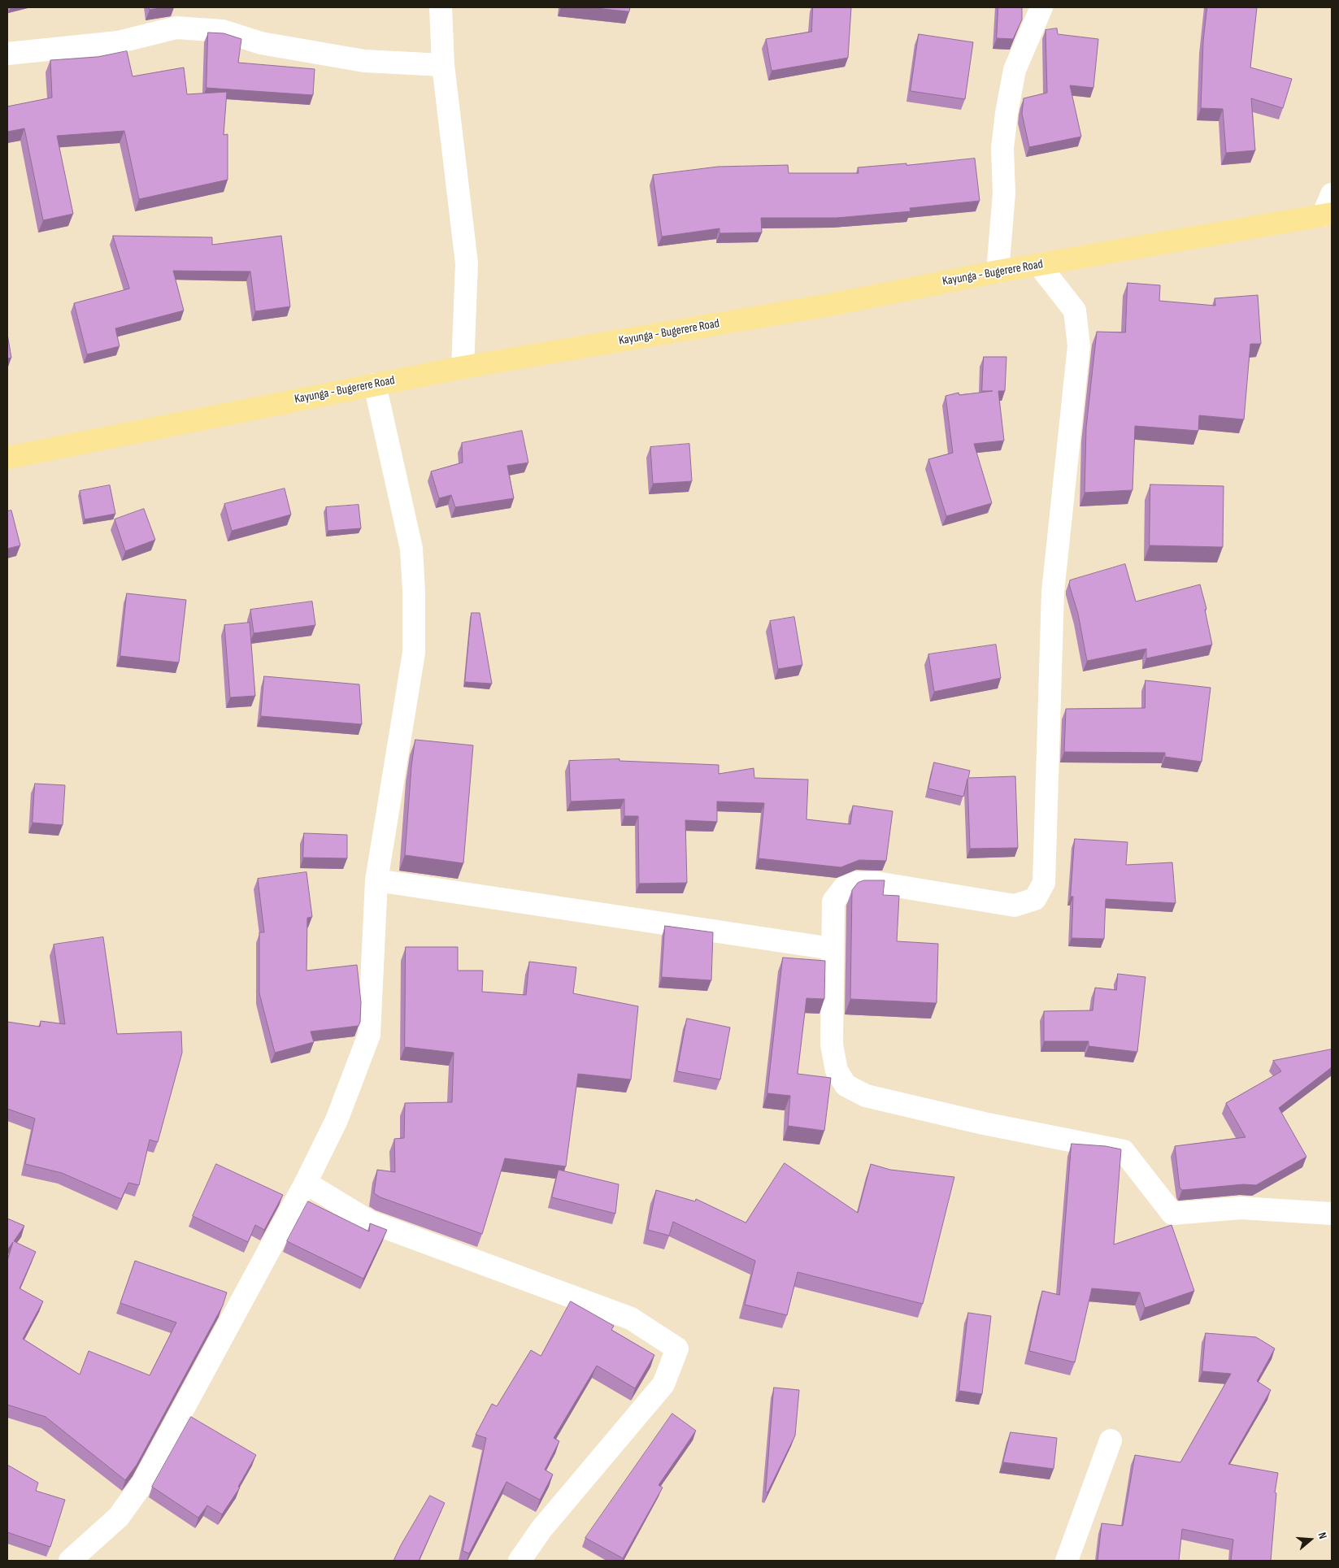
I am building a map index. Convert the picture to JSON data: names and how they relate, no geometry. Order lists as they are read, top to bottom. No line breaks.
{"streets":{"main road":["Kayunga - Bugerere Road"]},"north":"right"}
